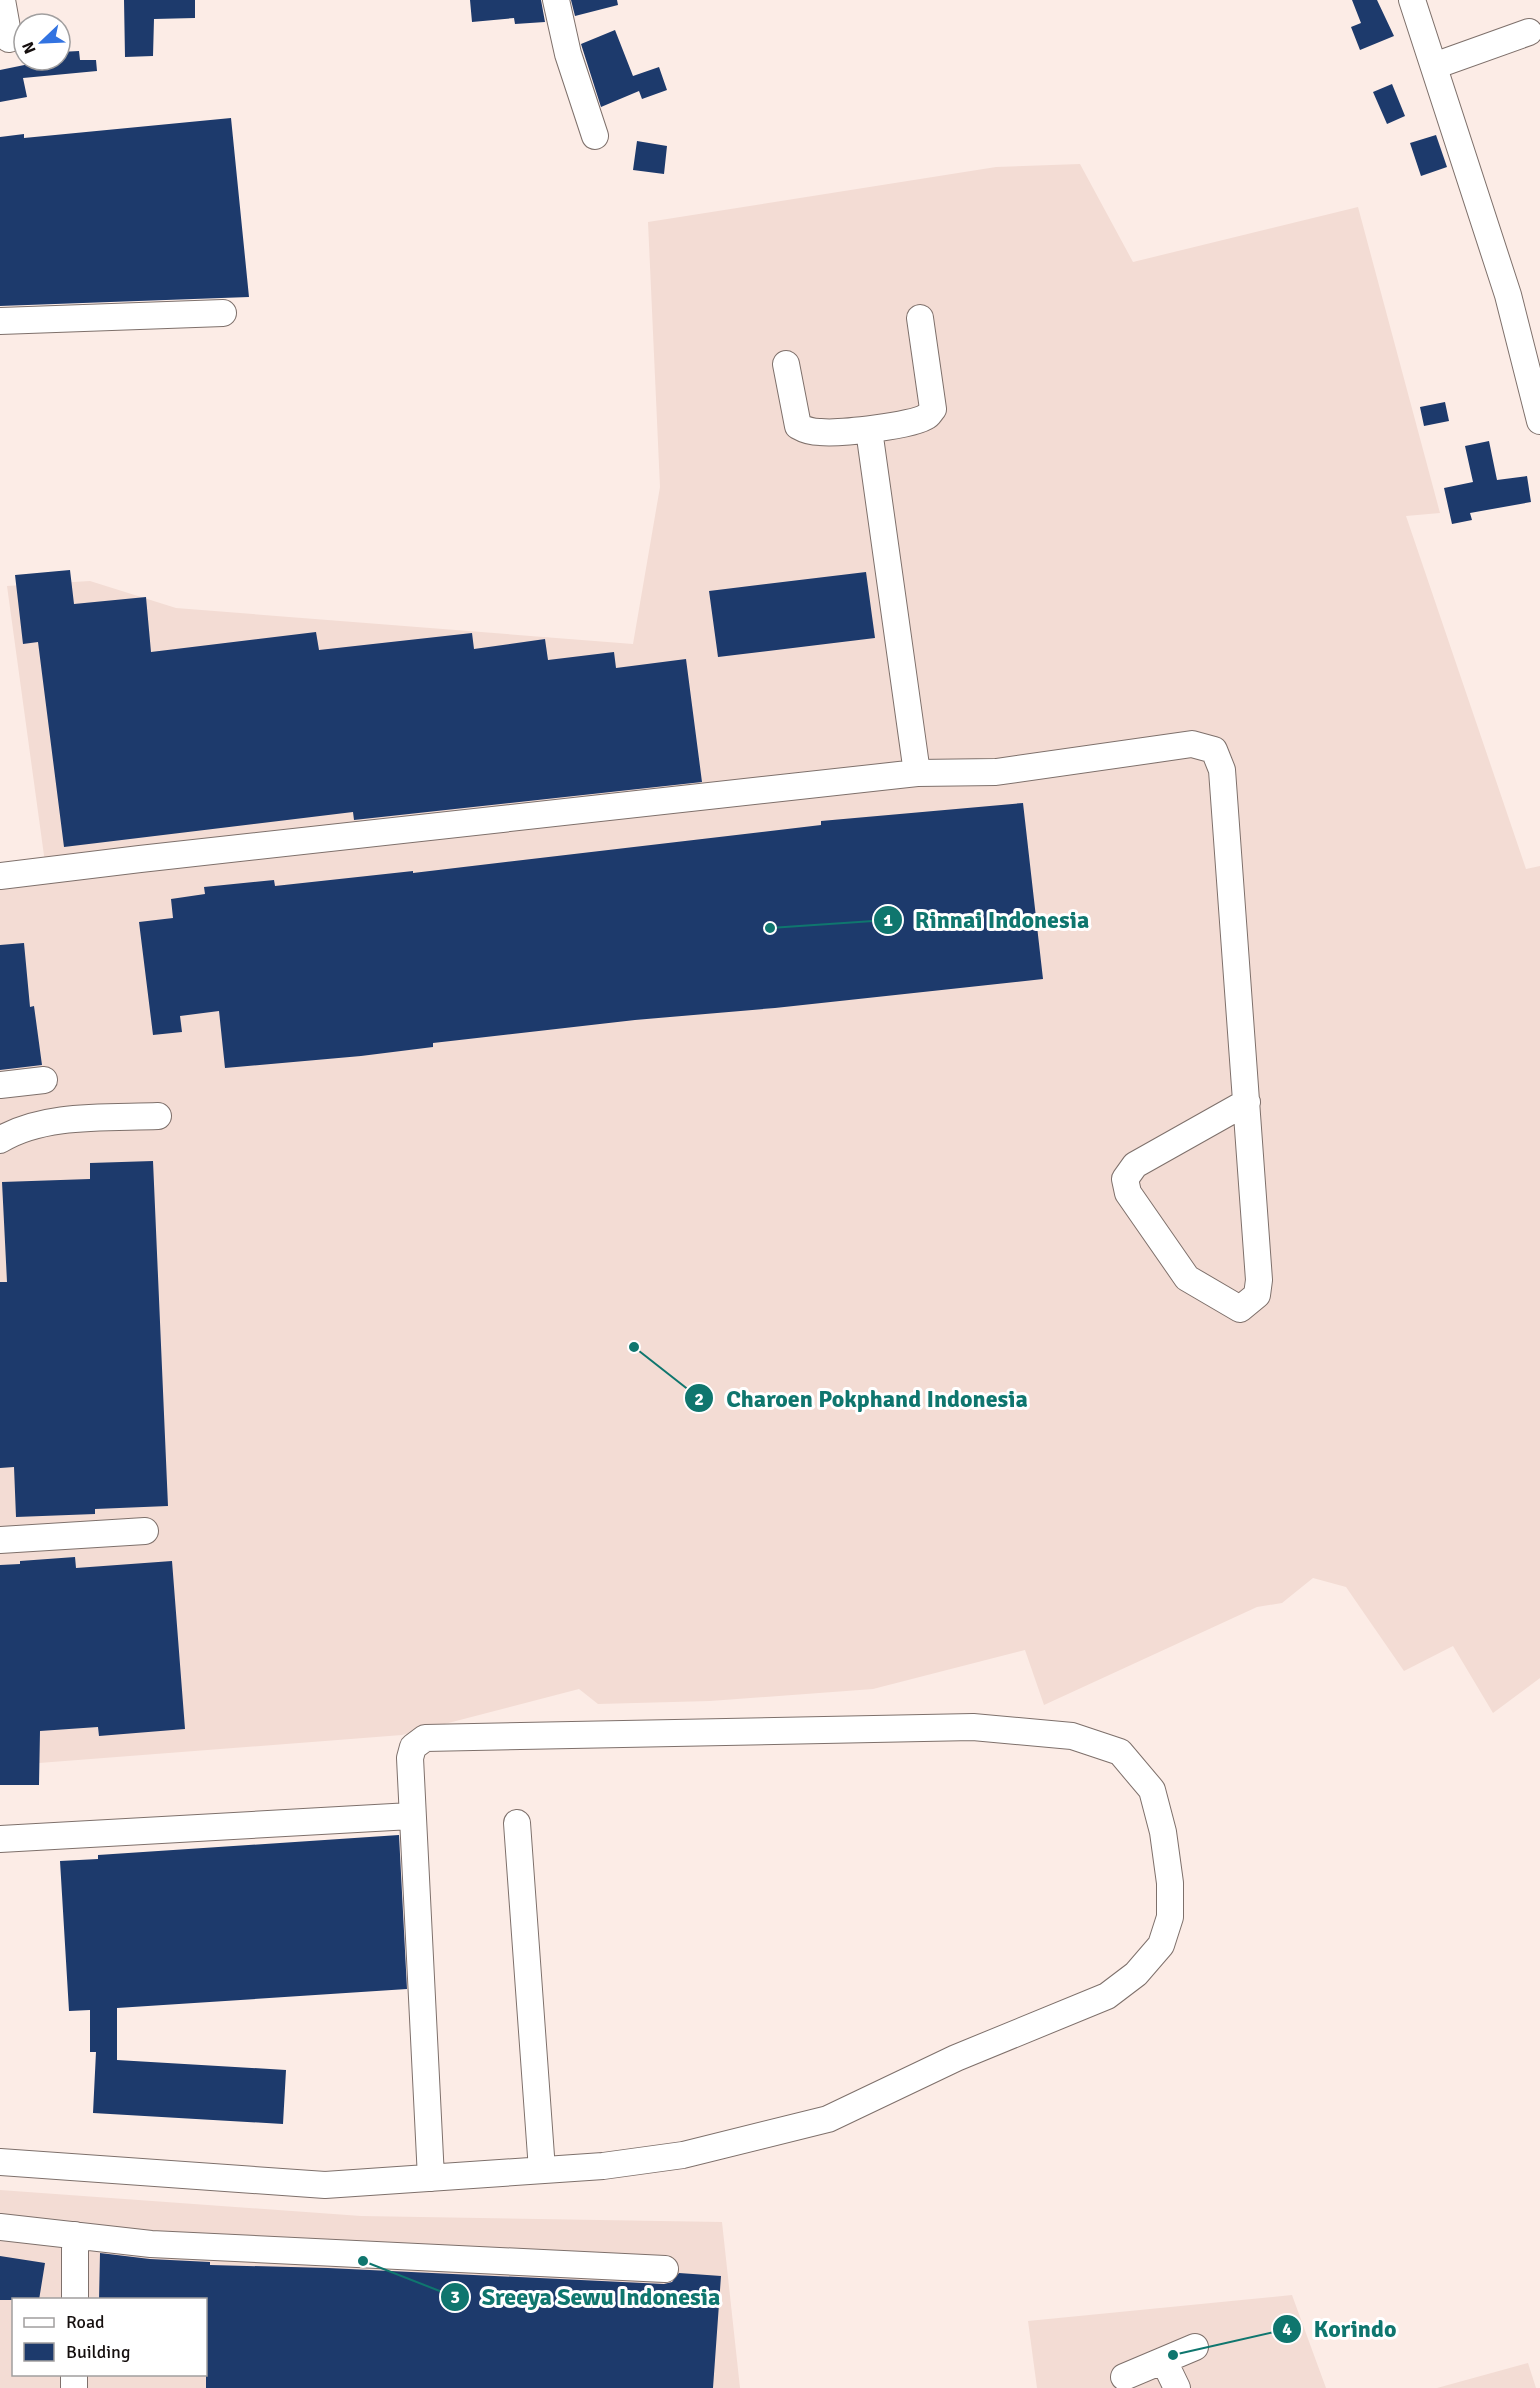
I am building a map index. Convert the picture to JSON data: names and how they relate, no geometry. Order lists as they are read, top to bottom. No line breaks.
{"places":["Rinnai Indonesia","Charoen Pokphand Indonesia","Sreeya Sewu Indonesia","Korindo"],"legend":["Road","Building"],"north":"bottom left"}
